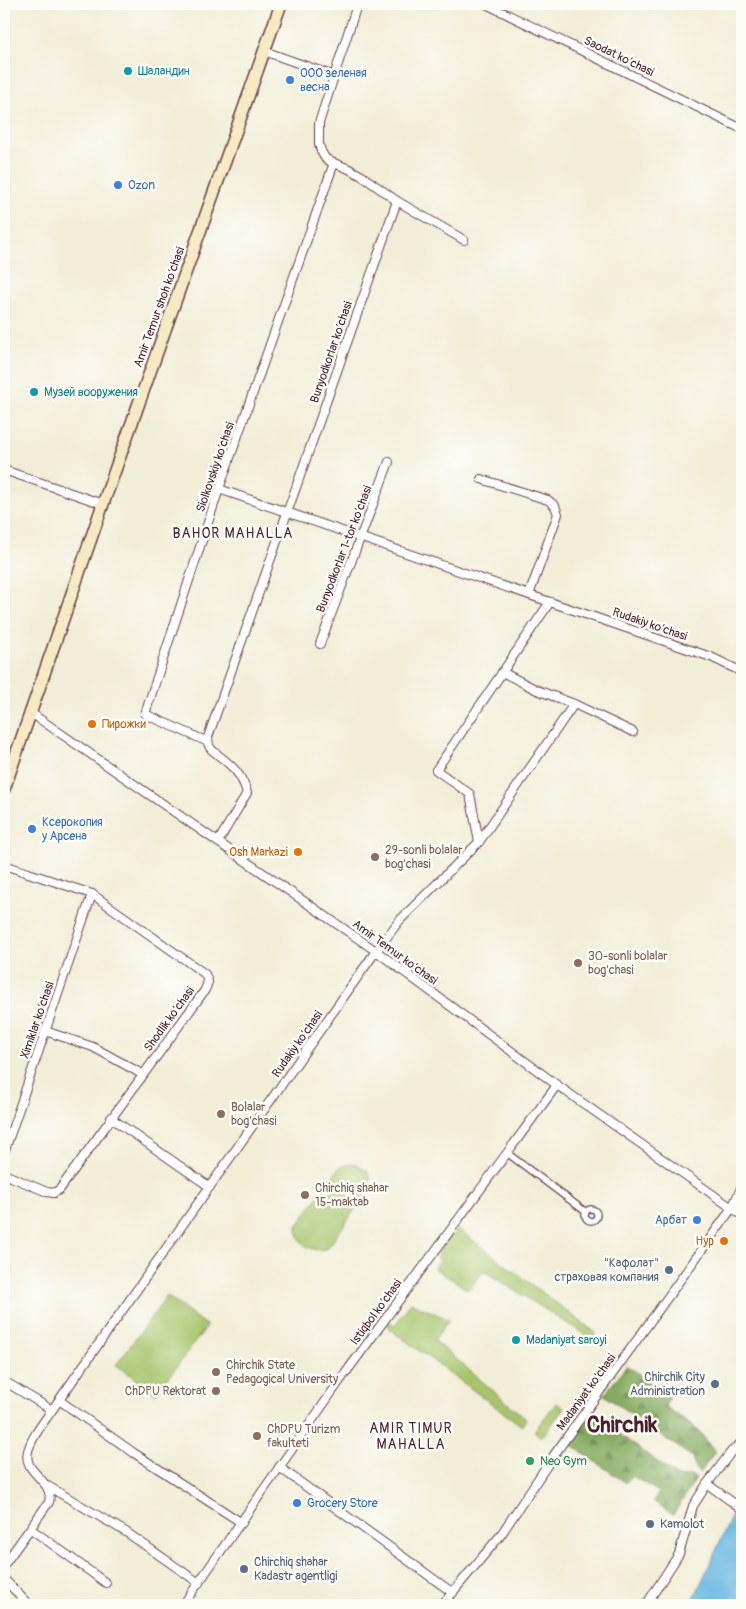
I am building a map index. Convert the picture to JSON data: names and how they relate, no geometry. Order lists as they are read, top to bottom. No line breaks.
{"streets":{"main road":["Amir Temur shoh ko‘chasi"],"street":["Saodat ko‘chasi","Bunyodkorlar ko‘chasi","Siolkovskiy ko‘chasi","Bunyodkorlar 1-tor ko‘chasi","Rudakiy ko‘chasi","Amir Temur ko‘chasi","Shodlik ko‘chasi","Ximiklar ko‘chasi","Istiqbol ko‘chasi","Madaniyat ko‘chasi"]},"crossings":[["Amir Temur shoh ko‘chasi","Amir Temur ko‘chasi"],["Bunyodkorlar ko‘chasi","Siolkovskiy ko‘chasi"],["Rudakiy ko‘chasi","Amir Temur ko‘chasi"],["Rudakiy ko‘chasi","Istiqbol ko‘chasi"],["Amir Temur ko‘chasi","Istiqbol ko‘chasi"],["Amir Temur ko‘chasi","Madaniyat ko‘chasi"],["Shodlik ko‘chasi","Ximiklar ko‘chasi"]],"districts":["BAHOR MAHALLA","Chirchik","AMIR TIMUR MAHALLA"],"places":["Шаландин","ООО зеленая весна","Ozon","Музей вооружения","Пирожки","Ксерокопия у Арсена","Osh Markazi","29-sonli bolalar bog'chasi","30-sonli bolalar bog'chasi","Bolalar bog'chasi","Chirchiq shahar 15-maktab","Арбат","Нур","\"Кафолат\" страховая компания","Madaniyat saroyi","Chirchik State Pedagogical University","Chirchik City Administration","ChDPU Rektorat","ChDPU Turizm fakulteti","Neo Gym","Grocery Store","Kamolot","Chirchiq shahar Kadastr agentligi"]}
